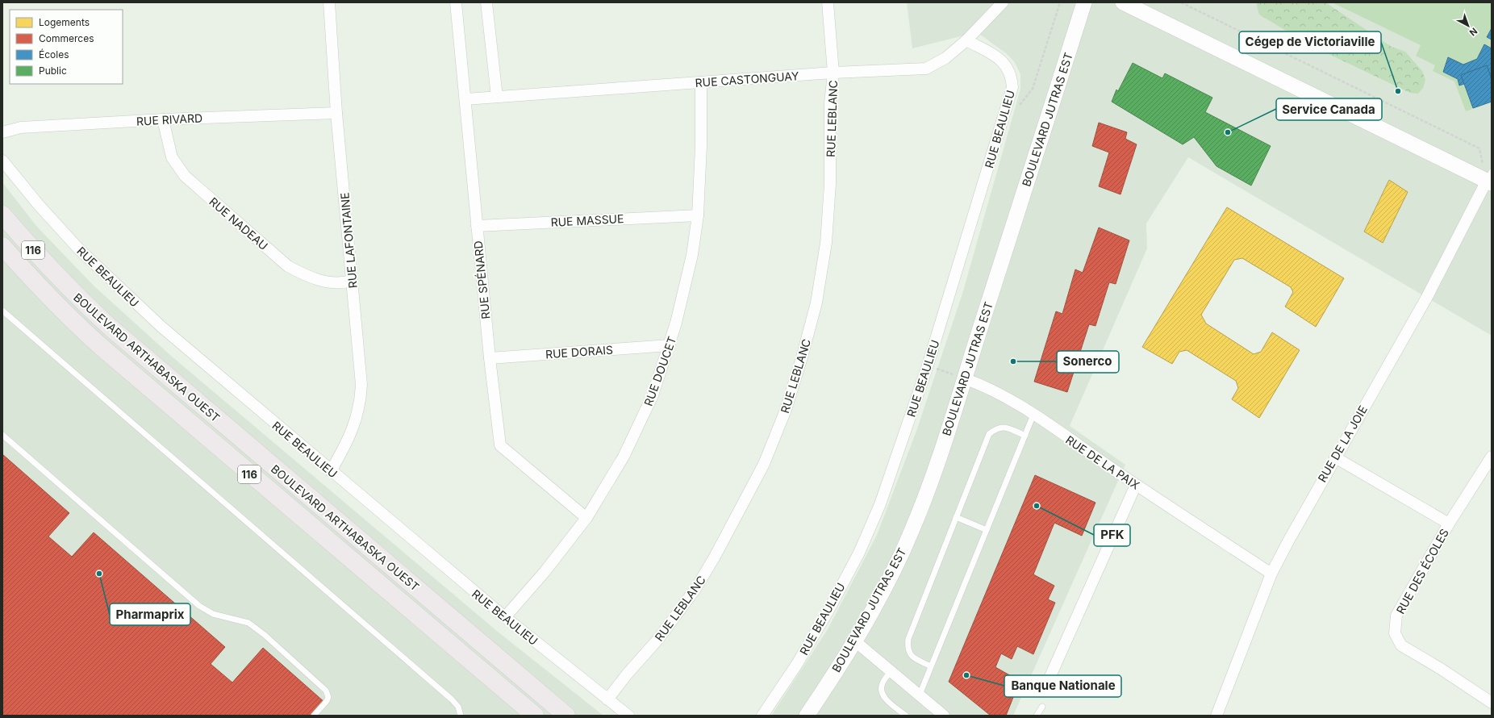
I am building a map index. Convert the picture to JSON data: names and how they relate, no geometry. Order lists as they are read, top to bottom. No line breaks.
{"streets":{"main road":["BOULEVARD JUTRAS EST","116","BOULEVARD ARTHABASKA OUEST"],"street":["RUE CASTONGUAY","RUE LEBLANC","RUE RIVARD","RUE BEAULIEU","RUE MASSUE","RUE NADEAU","RUE LAFONTAINE","RUE SPÉNARD","RUE DORAIS","RUE DOUCET","RUE DE LA JOIE","RUE DE LA PAIX","RUE DES ÉCOLES"]},"crossings":[["RUE CASTONGUAY","RUE LEBLANC"],["RUE CASTONGUAY","RUE BEAULIEU"],["RUE CASTONGUAY","RUE SPÉNARD"],["RUE CASTONGUAY","RUE DOUCET"],["RUE LEBLANC","RUE BEAULIEU"],["RUE RIVARD","RUE NADEAU"],["RUE RIVARD","RUE LAFONTAINE"],["BOULEVARD JUTRAS EST","RUE DE LA PAIX"],["RUE BEAULIEU","RUE LAFONTAINE"],["RUE BEAULIEU","RUE DOUCET"],["RUE MASSUE","RUE SPÉNARD"],["RUE MASSUE","RUE DOUCET"],["RUE NADEAU","RUE LAFONTAINE"],["RUE SPÉNARD","RUE DORAIS"],["RUE SPÉNARD","RUE DOUCET"],["RUE DORAIS","RUE DOUCET"],["RUE DE LA JOIE","RUE DE LA PAIX"]],"places":["Cégep de Victoriaville","Service Canada","Sonerco","PFK","Pharmaprix","Banque Nationale"],"legend":["Logements","Commerces","Écoles","Public"],"north":"bottom right"}
